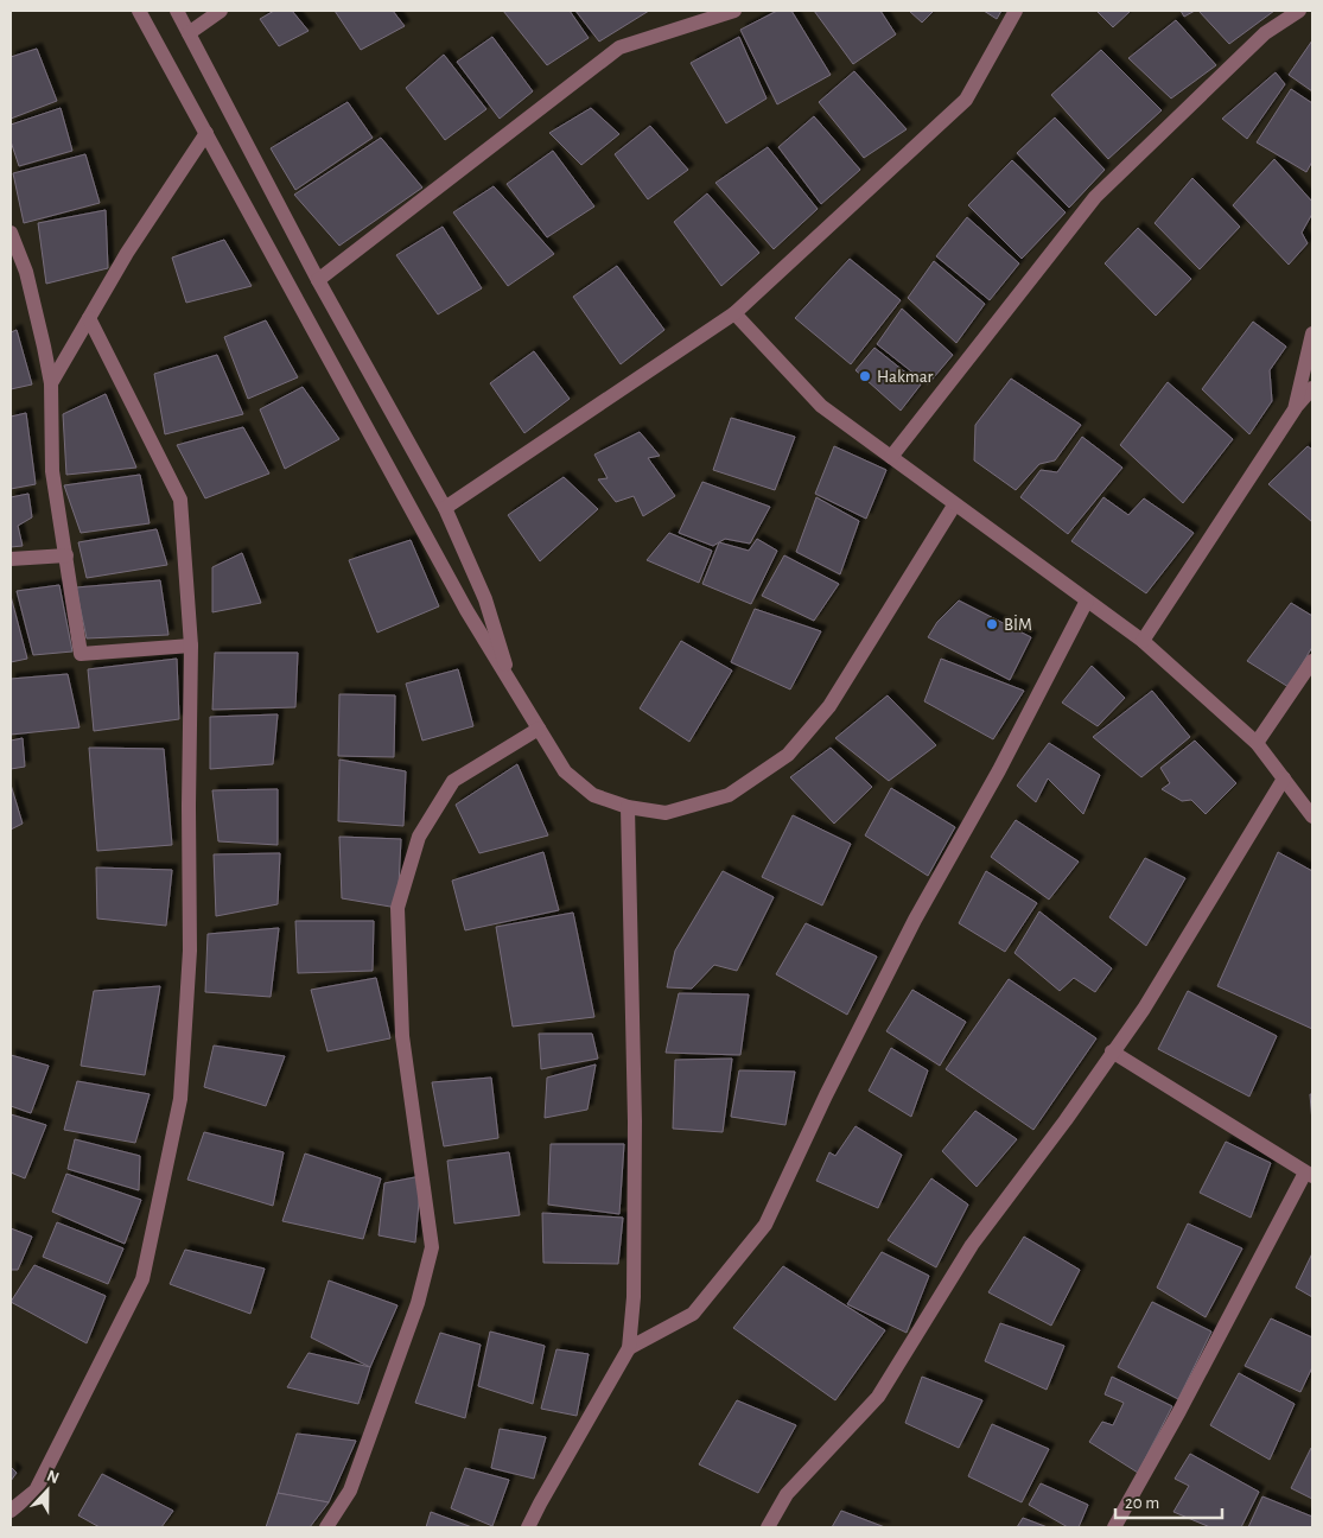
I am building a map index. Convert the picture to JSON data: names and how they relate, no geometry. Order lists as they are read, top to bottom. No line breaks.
{"places":["Hakmar","BİM"],"scale_bar":"20 m","north":"top"}
